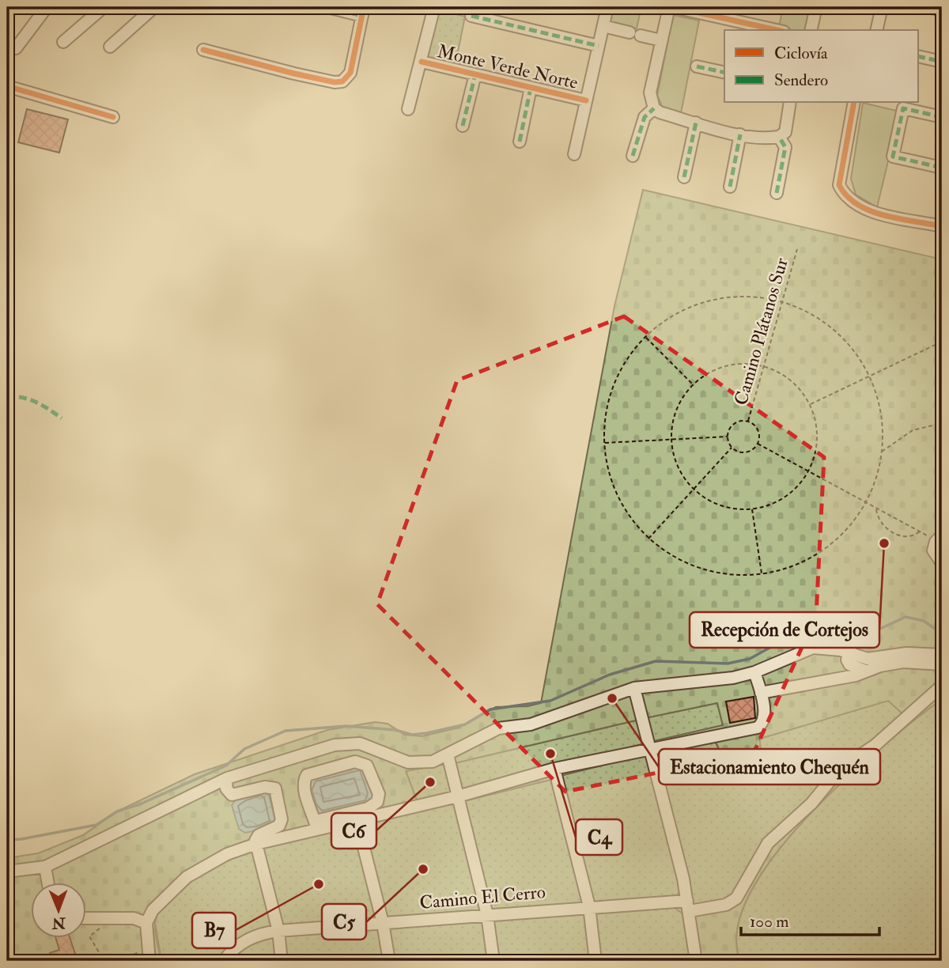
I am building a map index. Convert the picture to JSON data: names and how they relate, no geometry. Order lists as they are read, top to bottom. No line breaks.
{"streets":{"street":["Monte Verde Norte","Camino El Cerro"],"path":["Camino Plátanos Sur"]},"places":["Recepción de Cortejos","Estacionamiento Chequén","C4","C6","C5","B7"],"legend":["Ciclovía","Sendero"],"scale_bar":"100 m","north":"bottom"}
